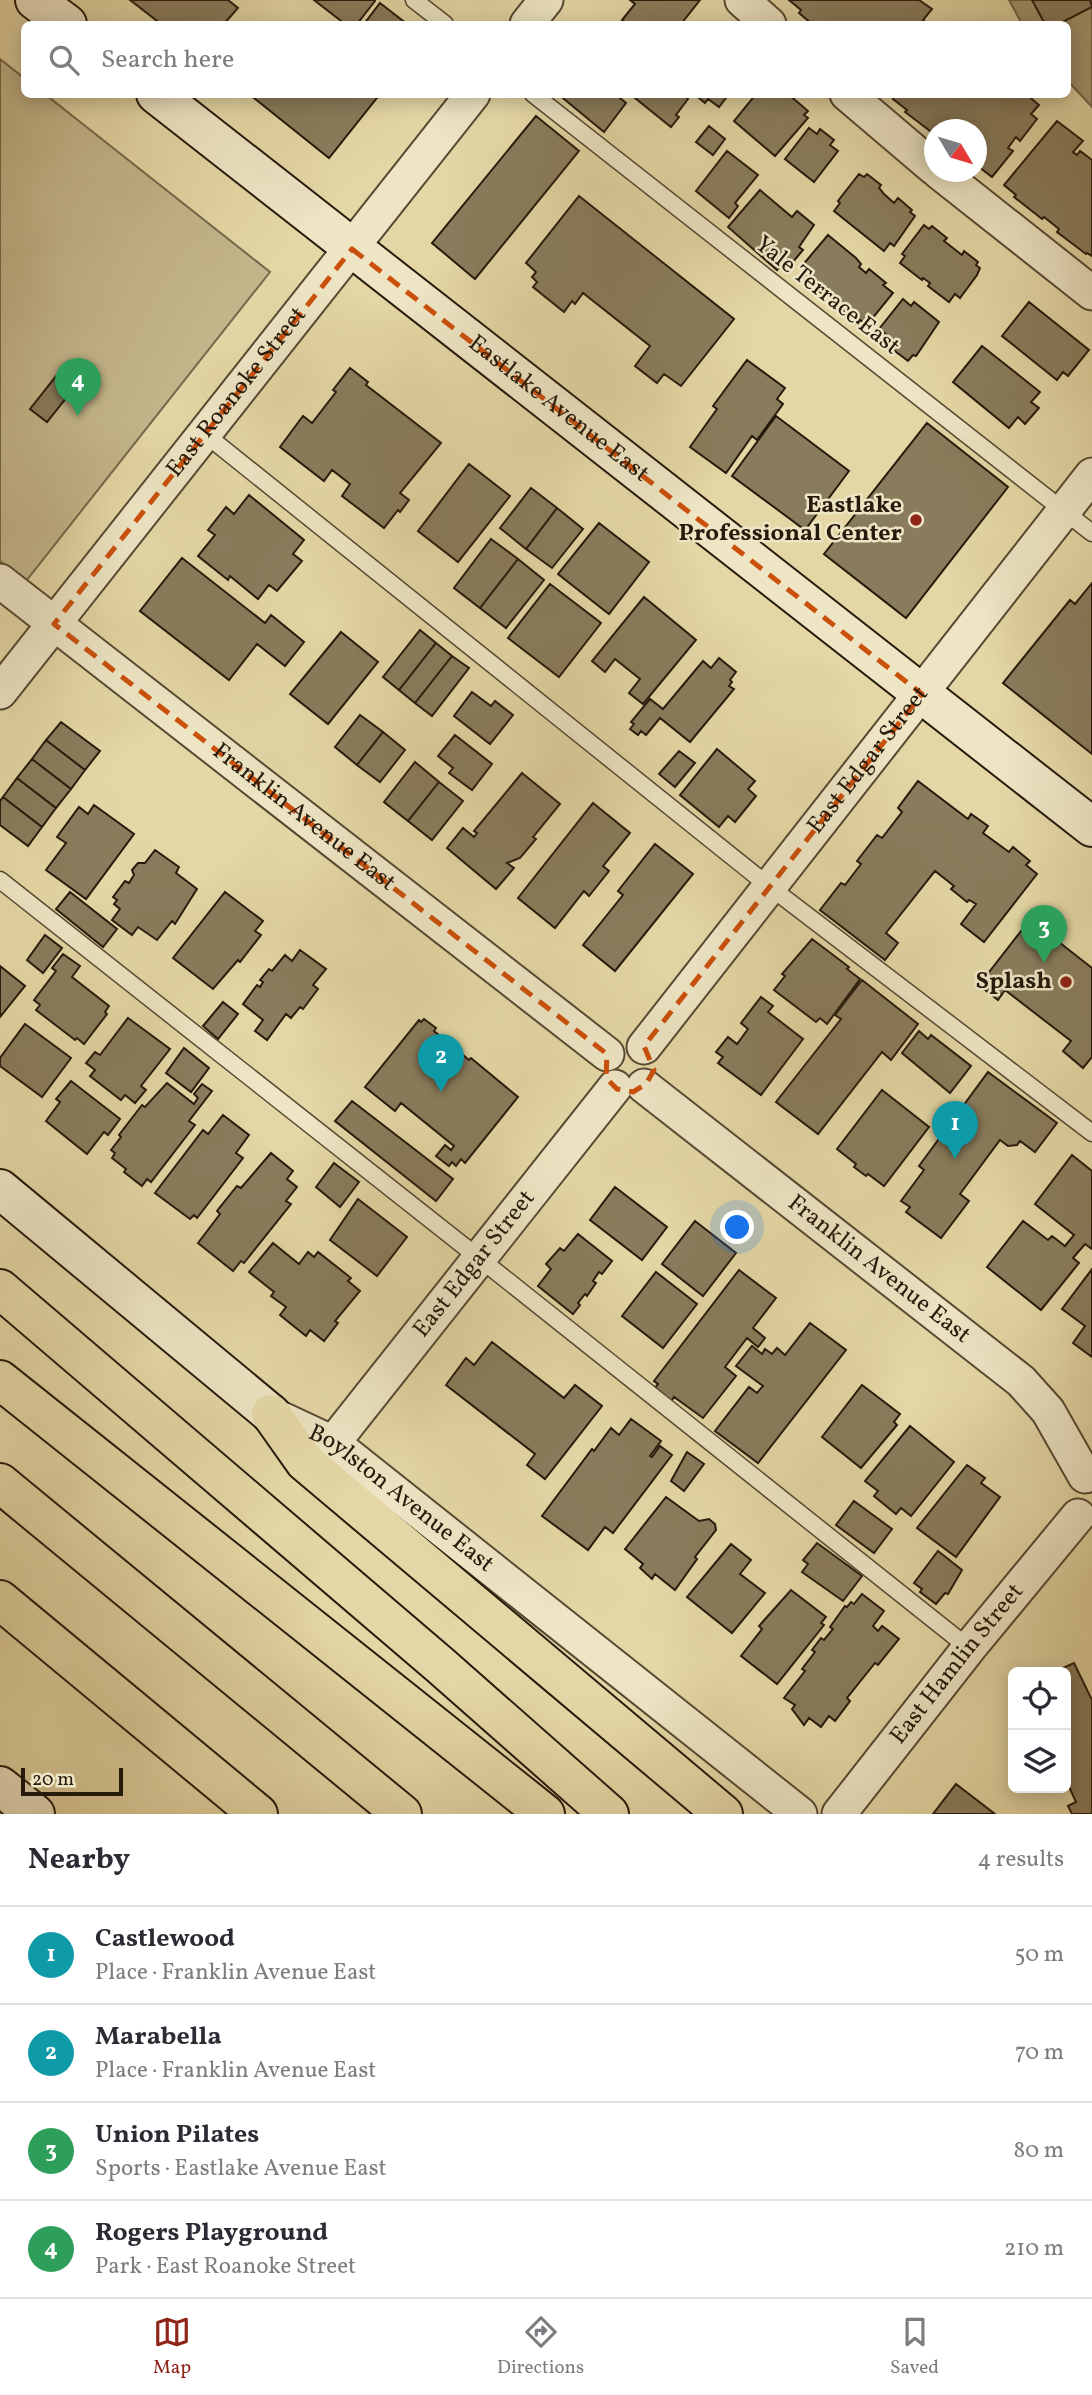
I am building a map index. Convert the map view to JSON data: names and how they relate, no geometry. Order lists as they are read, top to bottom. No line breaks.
{"streets":{"main road":["Eastlake Avenue East","Boylston Avenue East"],"street":["East Roanoke Street","East Edgar Street","Franklin Avenue East","East Hamlin Street"],"lane":["Yale Terrace East"]},"crossings":[["Yale Terrace East","East Edgar Street"],["East Roanoke Street","Eastlake Avenue East"],["East Roanoke Street","Franklin Avenue East"],["Eastlake Avenue East","East Edgar Street"],["East Edgar Street","Franklin Avenue East"],["East Edgar Street","Boylston Avenue East"]],"places":["Eastlake Professional Center","Splash"],"scale_bar":"20 m","north":"bottom right","page":{"search":"Search here","pins":["4","3","2","1"],"scale":"20 m","heading":["Nearby","4 results"],"list":[{"mark":"1","name":"Castlewood","note":"Place · Franklin Avenue East","value":"50 m"},{"mark":"2","name":"Marabella","note":"Place · Franklin Avenue East","value":"70 m"},{"mark":"3","name":"Union Pilates","note":"Sports · Eastlake Avenue East","value":"80 m"},{"mark":"4","name":"Rogers Playground","note":"Park · East Roanoke Street","value":"210 m"}],"nav":["Map","Directions","Saved"]}}
